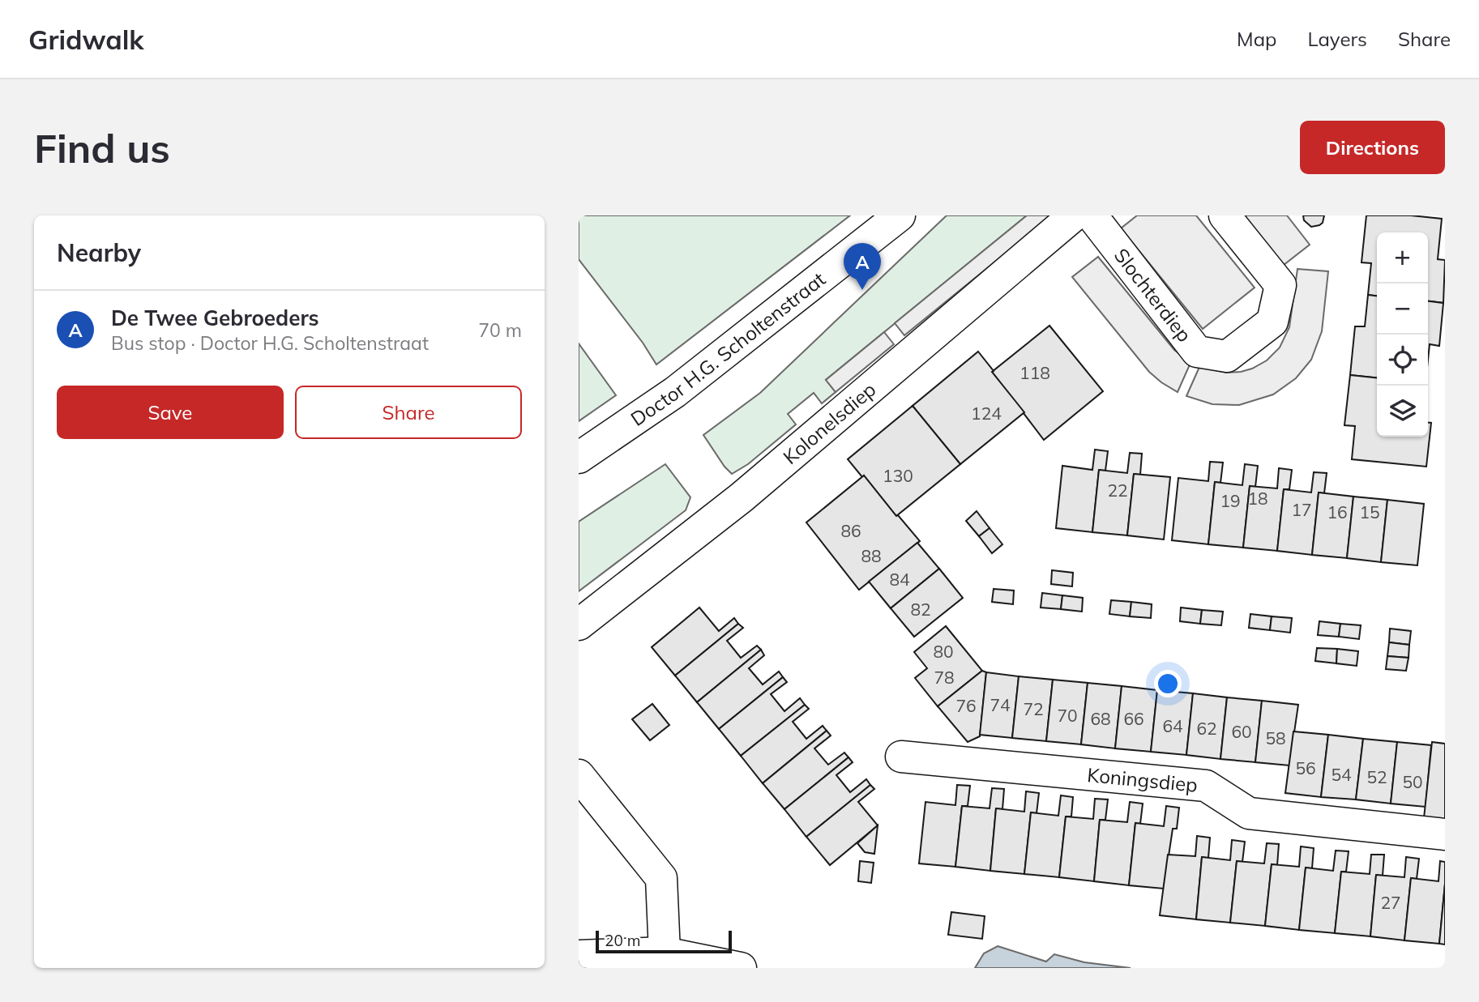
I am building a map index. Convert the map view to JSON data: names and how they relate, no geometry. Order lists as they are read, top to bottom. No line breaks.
{"streets":{"street":["Slochterdiep","Doctor H.G. Scholtenstraat","Kolonelsdiep","Koningsdiep"]},"house_numbers":["118","124","130","22","18","19","17","16","15","86","88","84","82","80","78","74","76","72","70","68","66","64","62","60","58","56","54","52","50","27"],"scale_bar":"20 m","page":{"header":"Gridwalk","nav":["Map","Layers","Share"],"buttons":["Directions",["Save","Share"]],"title":"Find us","heading":"Nearby","map_buttons":["+","−"],"pins":"A","list":[{"mark":"A","name":"De Twee Gebroeders","note":"Bus stop · Doctor H.G. Scholtenstraat","value":"70 m"}],"scale":"20 m"}}
